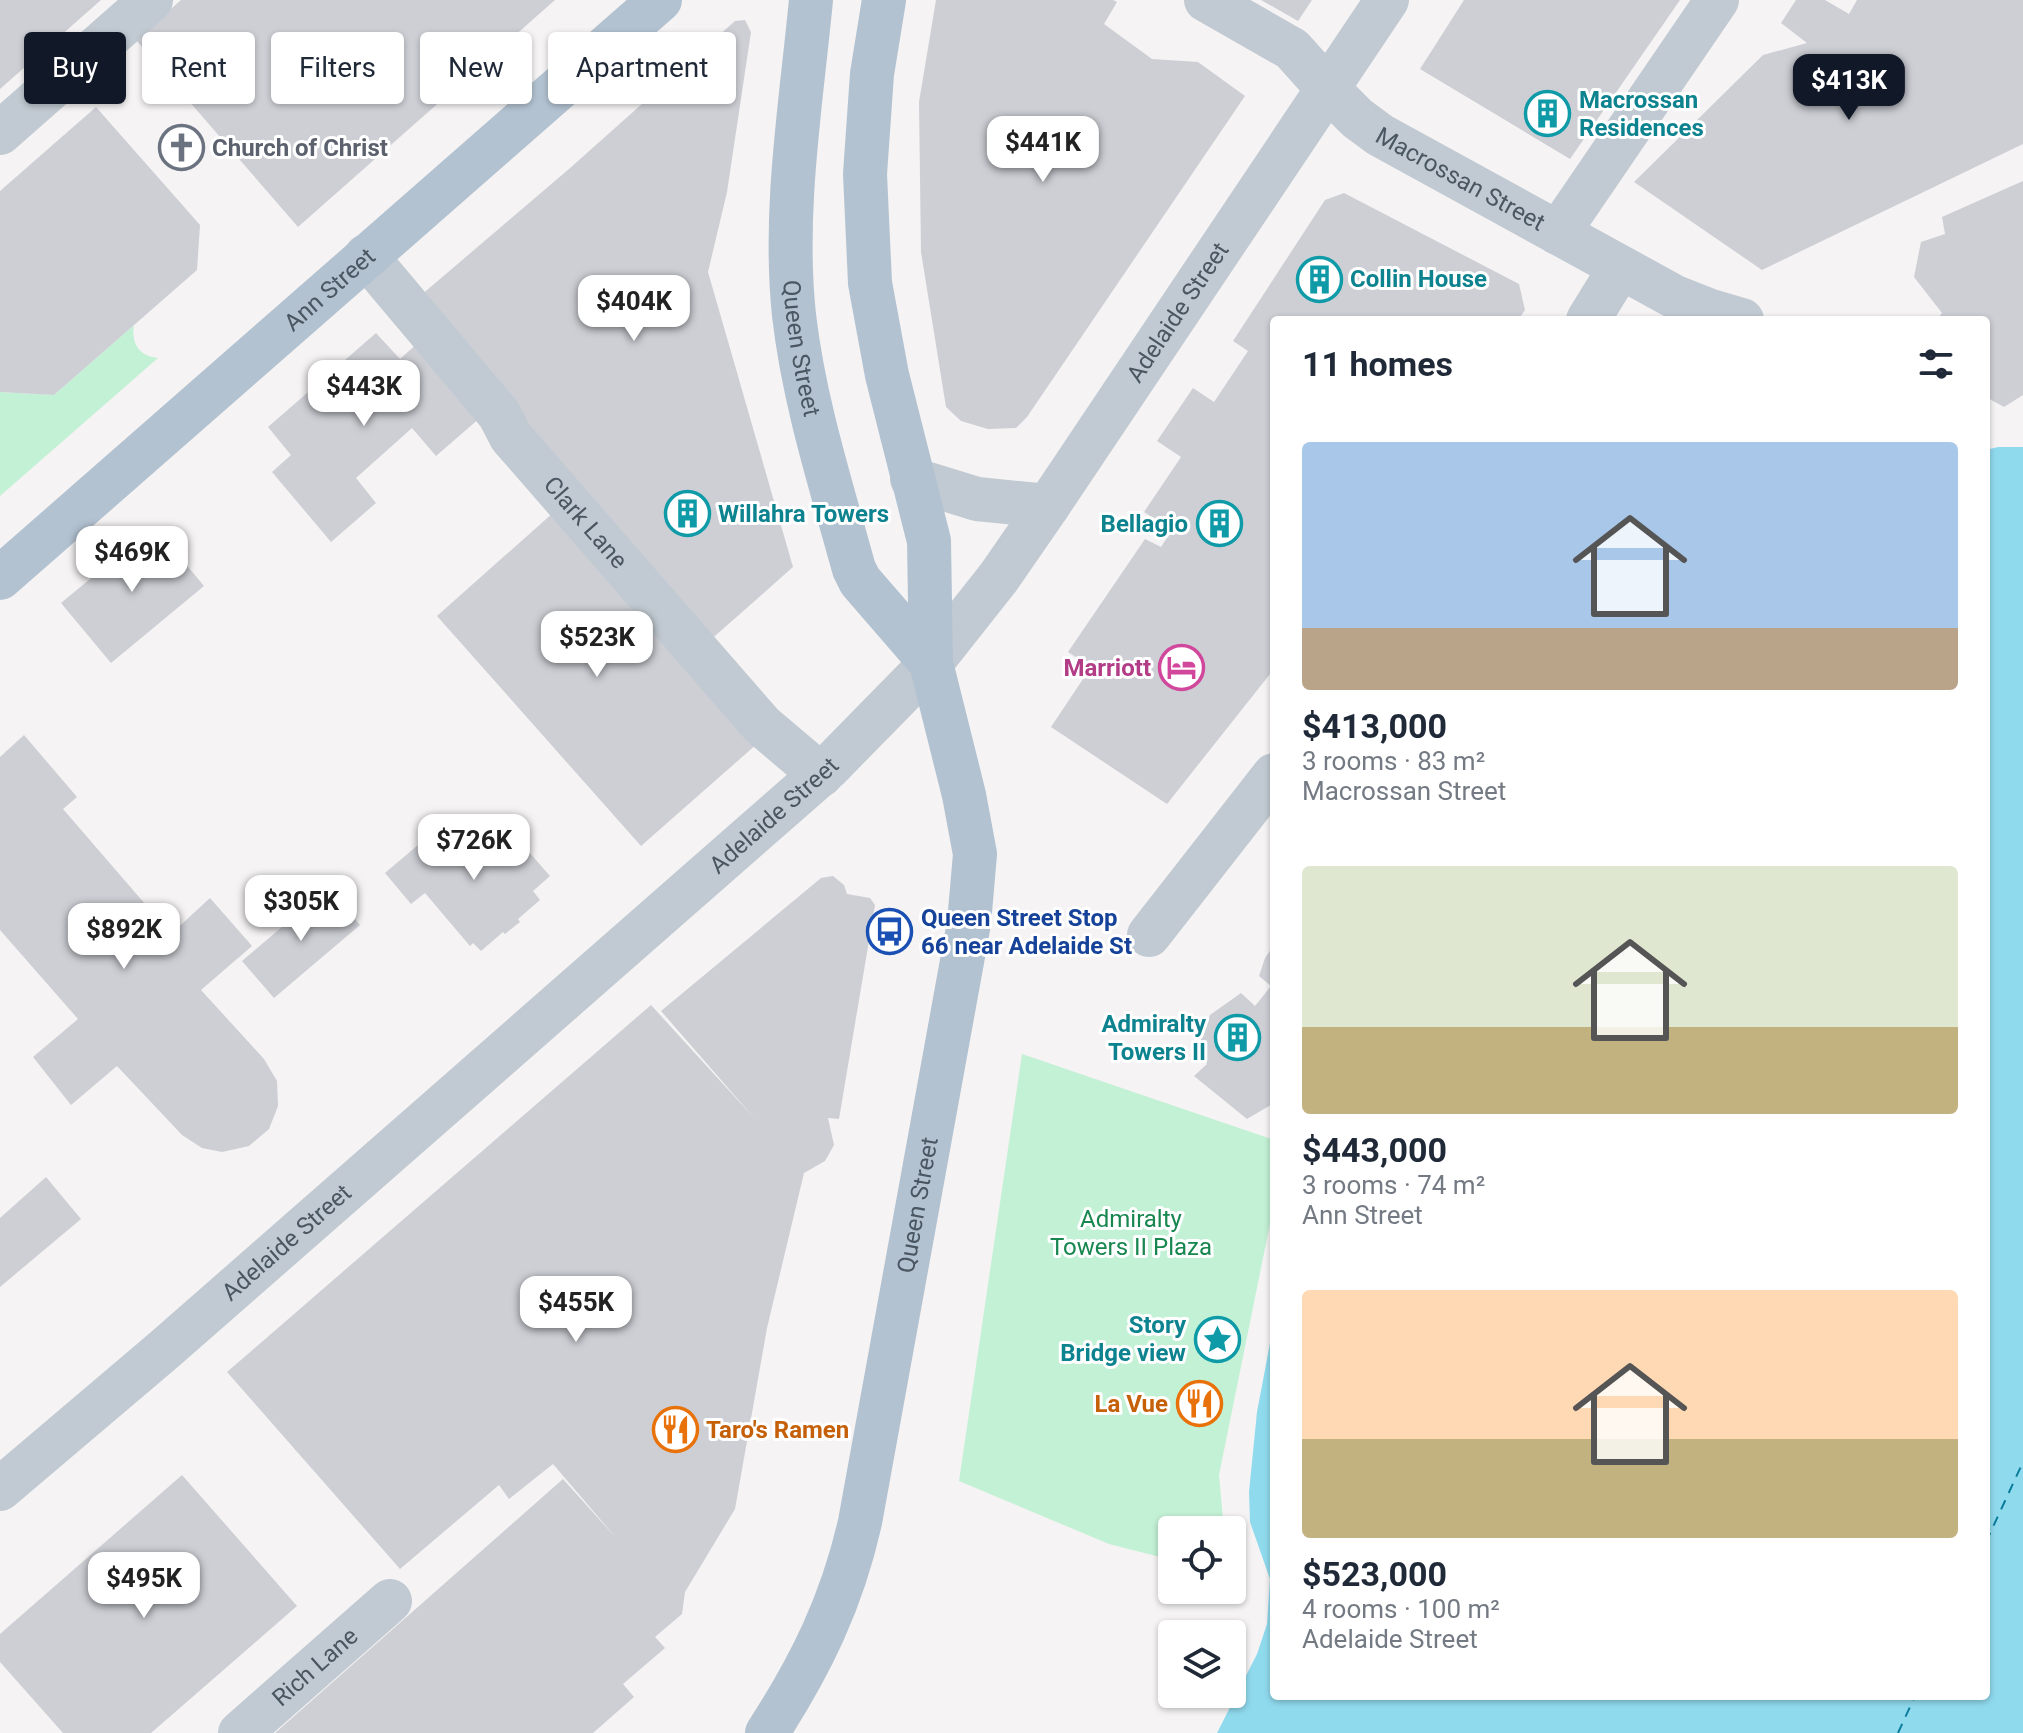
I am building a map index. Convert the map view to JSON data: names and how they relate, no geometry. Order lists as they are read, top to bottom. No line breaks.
{"streets":{"main road":["Ann Street","Queen Street"],"street":["Macrossan Street","Adelaide Street","Clark Lane","Rich Lane"]},"crossings":[["Macrossan Street","Adelaide Street"],["Ann Street","Clark Lane"],["Adelaide Street","Queen Street"],["Adelaide Street","Clark Lane"]],"parks":["Admiralty Towers II Plaza"],"places":{"building":["Macrossan Residences","Collin House","Willahra Towers","Bellagio","Admiralty Towers II"],"church":["Church of Christ"],"hotel":["Marriott"],"bus stop":["Queen Street Stop 66 near Adelaide St"],"place":["Story Bridge view"],"restaurant":["La Vue","Taro's Ramen"]},"page":{"chip":["Buy","Rent","Filters","New","Apartment"],"price":["$413K","$441K","$404K","$443K","$469K","$523K","$726K","$305K","$892K","$455K","$495K"],"heading":"11 homes","list":[{"name":"$413,000","note":"3 rooms · 83 m² · Macrossan Street"},{"name":"$443,000","note":"3 rooms · 74 m² · Ann Street"},{"name":"$523,000","note":"4 rooms · 100 m² · Adelaide Street"}]}}
